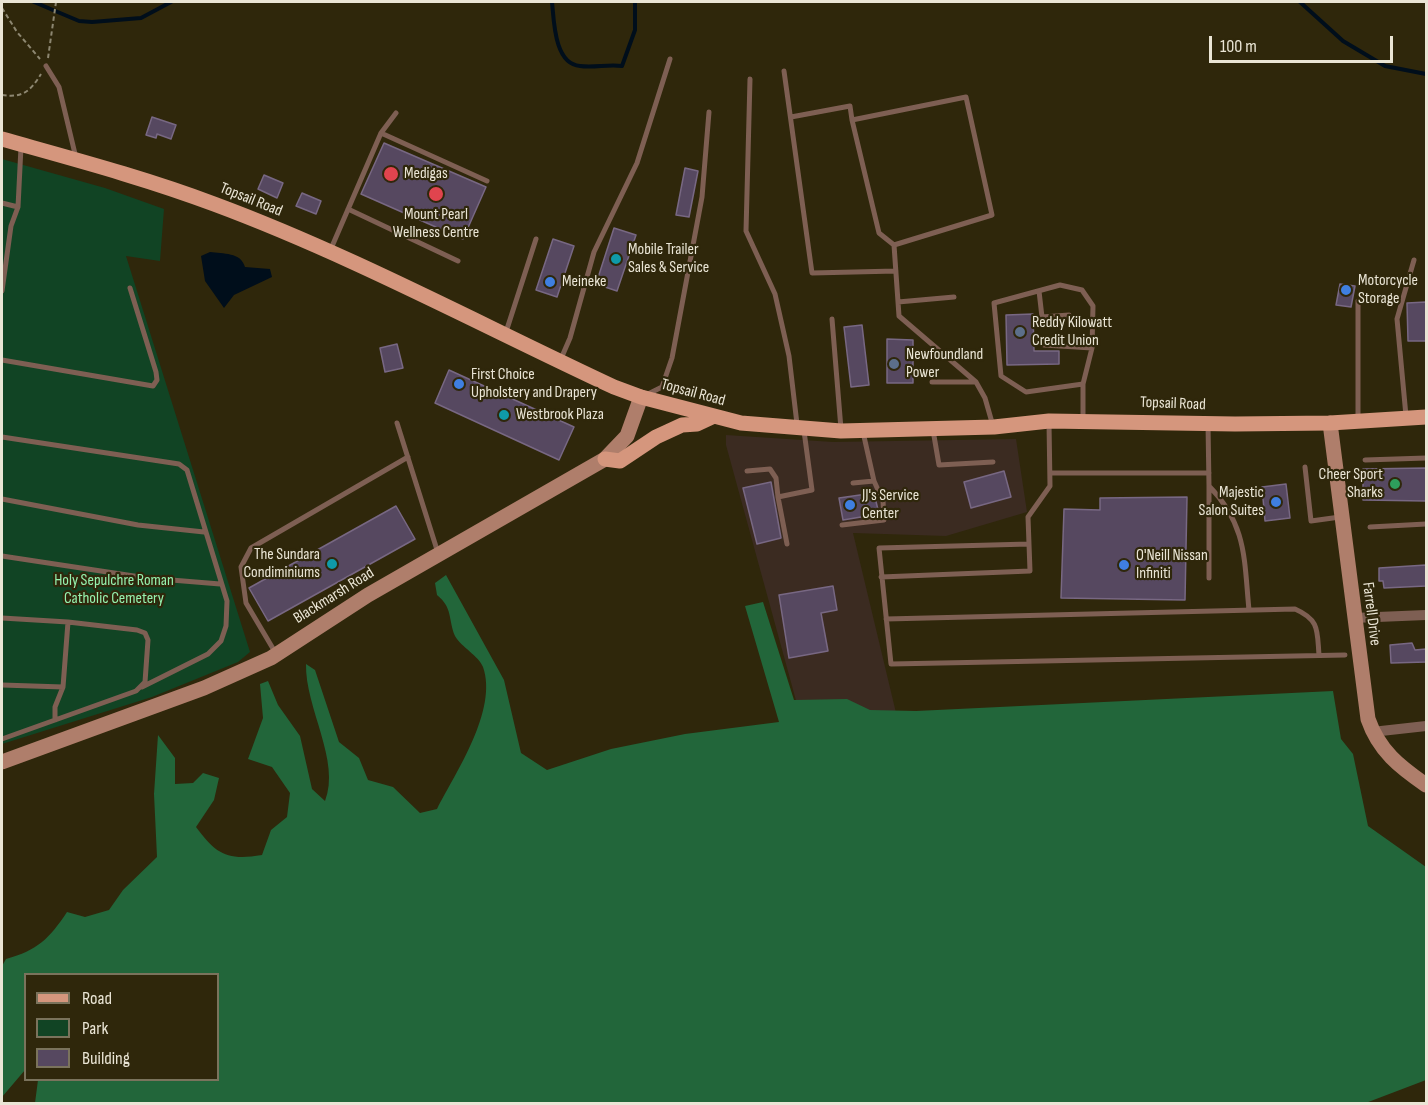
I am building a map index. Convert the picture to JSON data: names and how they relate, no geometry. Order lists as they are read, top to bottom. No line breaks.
{"streets":{"main road":["Topsail Road","Blackmarsh Road","Farrell Drive"]},"crossings":[["Topsail Road","Blackmarsh Road"],["Topsail Road","Farrell Drive"]],"parks":["Holy Sepulchre Roman Catholic Cemetery"],"places":["Medigas","Mount Pearl Wellness Centre","Mobile Trailer Sales & Service","Meineke","Motorcycle Storage","Reddy Kilowatt Credit Union","Newfoundland Power","First Choice Upholstery and Drapery","Westbrook Plaza","Cheer Sport Sharks","Majestic Salon Suites","JJ's Service Center","The Sundara Condiminiums","O'Neill Nissan Infiniti"],"legend":["Road","Park","Building"],"scale_bar":"100 m"}
